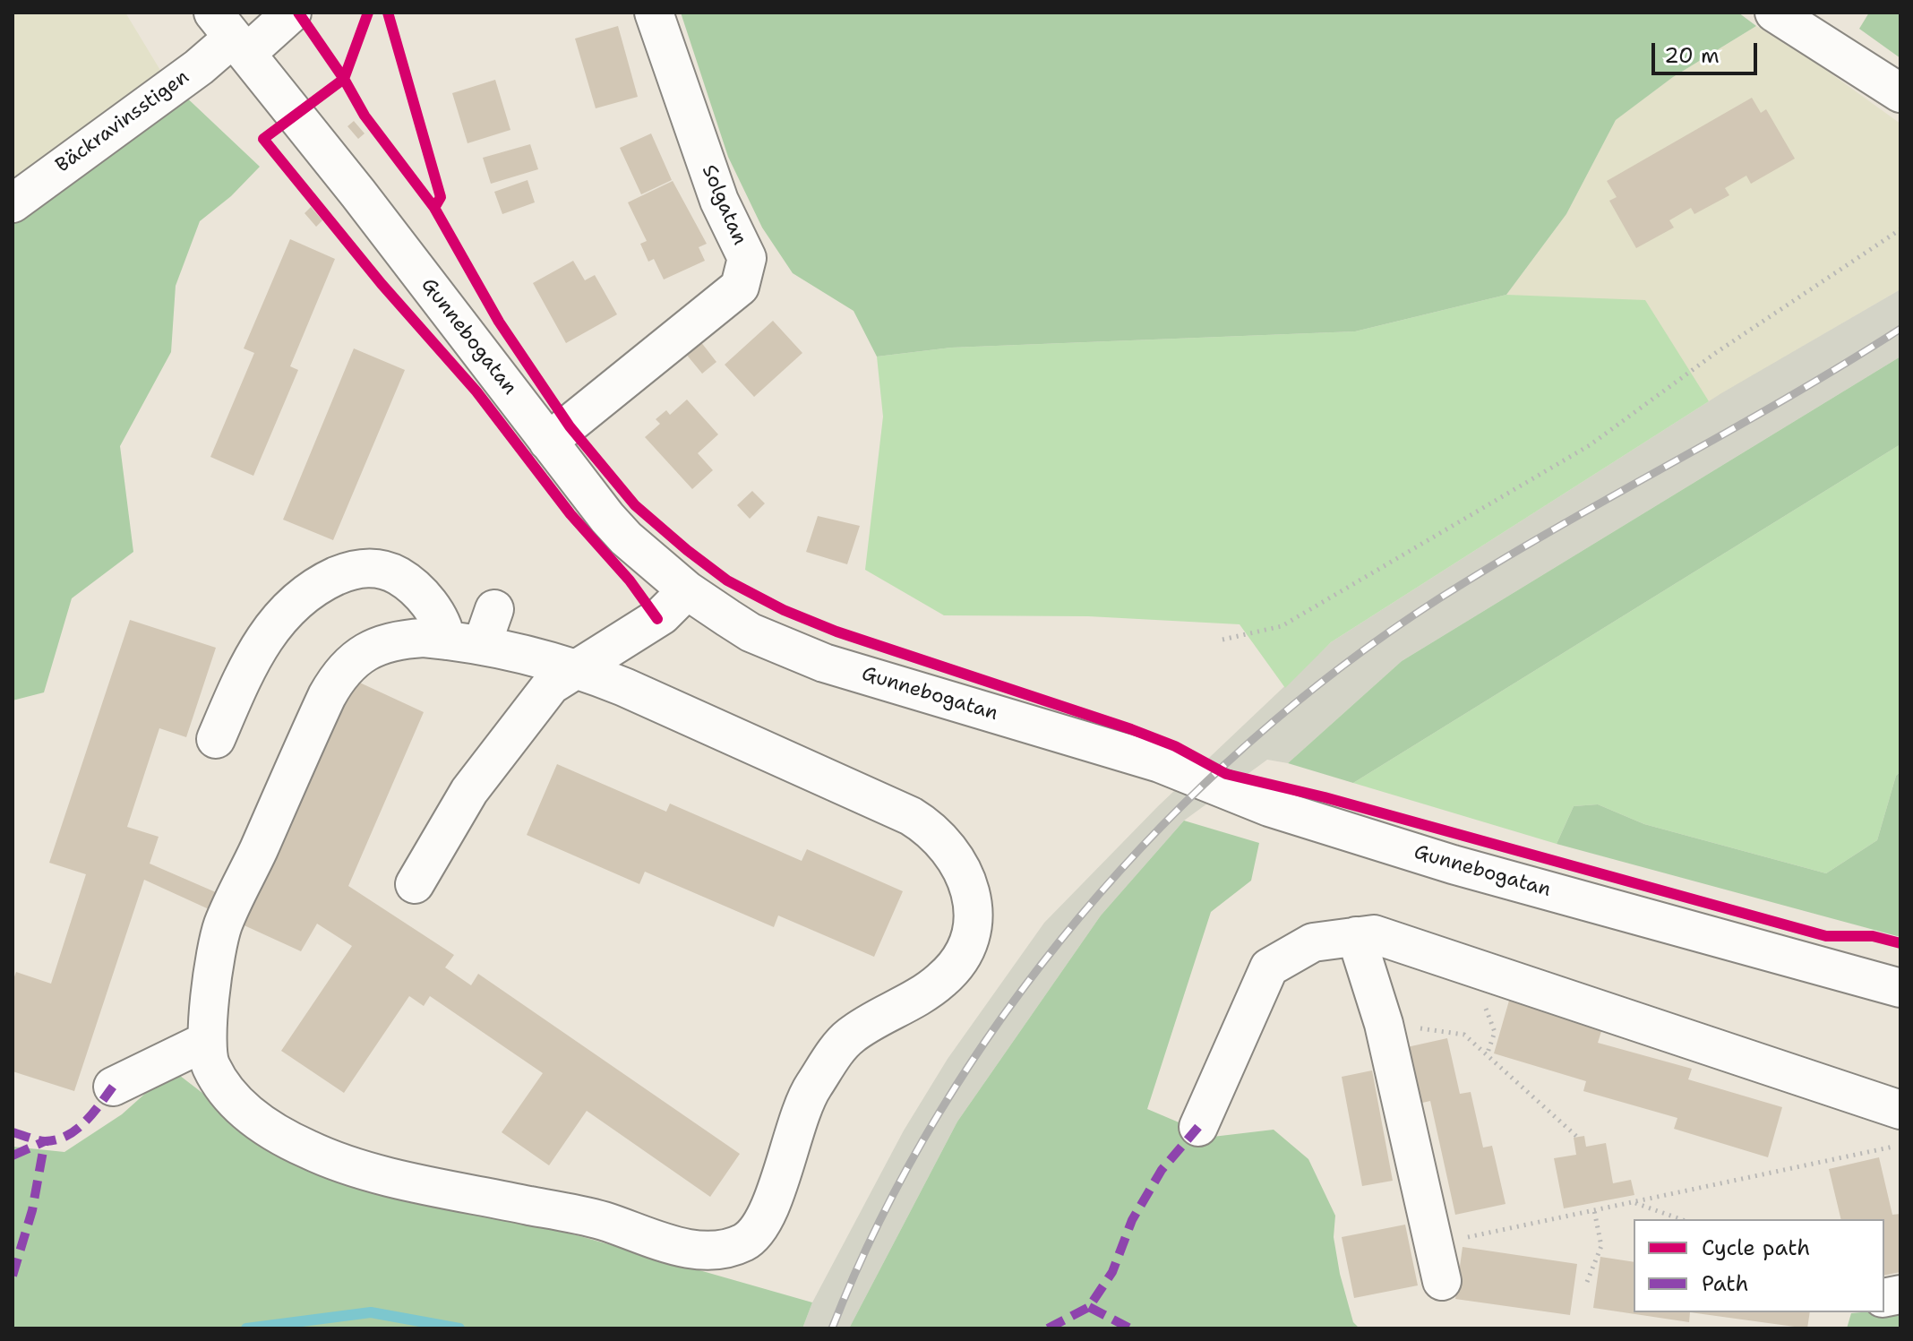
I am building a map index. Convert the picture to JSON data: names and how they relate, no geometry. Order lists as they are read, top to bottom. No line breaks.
{"streets":{"street":["Bäckravinsstigen","Solgatan","Gunnebogatan"]},"crossings":[["Bäckravinsstigen","Gunnebogatan"],["Solgatan","Gunnebogatan"]],"legend":["Cycle path","Path"],"scale_bar":"20 m"}
